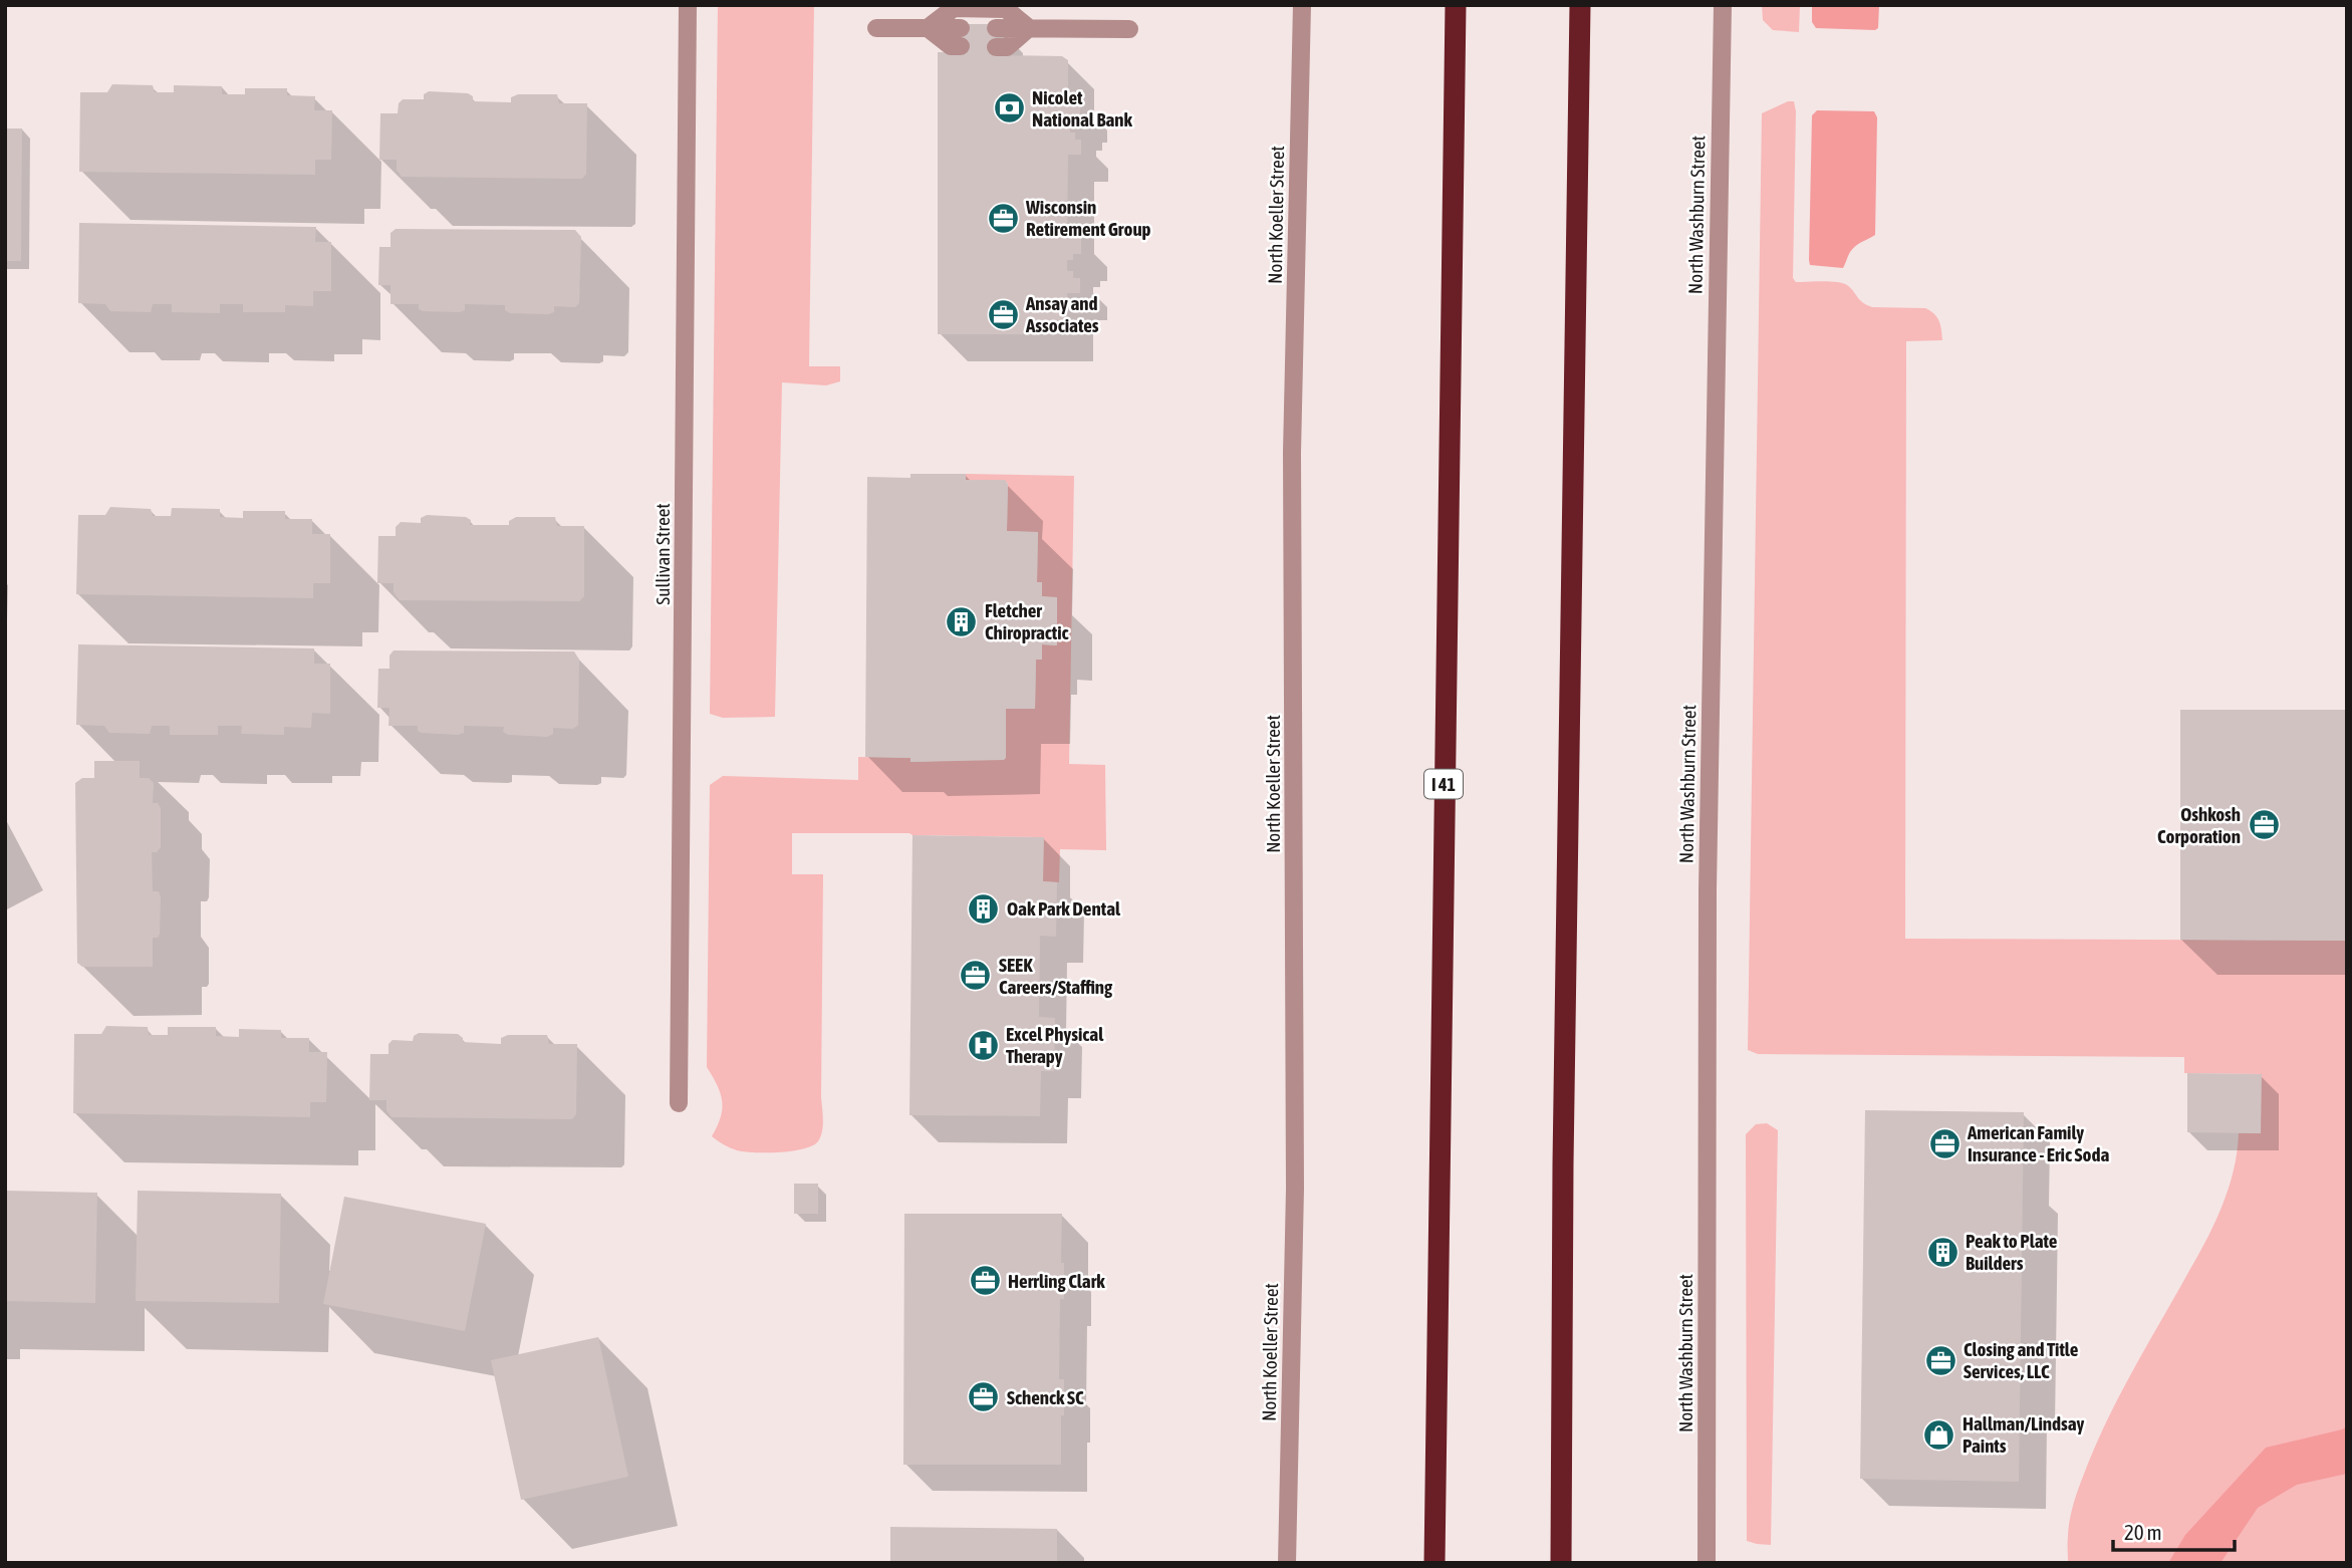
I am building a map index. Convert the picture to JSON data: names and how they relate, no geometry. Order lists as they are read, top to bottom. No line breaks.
{"streets":{"highway":["I 41"],"street":["North Koeller Street","North Washburn Street","Sullivan Street"]},"places":{"bank":["Nicolet National Bank"],"office":["Wisconsin Retirement Group","Ansay and Associates","Oshkosh Corporation","SEEK Careers/Staffing","American Family Insurance - Eric Soda","Herrling Clark","Closing and Title Services, LLC","Schenck SC"],"building":["Fletcher Chiropractic","Oak Park Dental","Peak to Plate Builders"],"hospital":["Excel Physical Therapy"],"shop":["Hallman/Lindsay Paints"]},"scale_bar":"20 m"}
